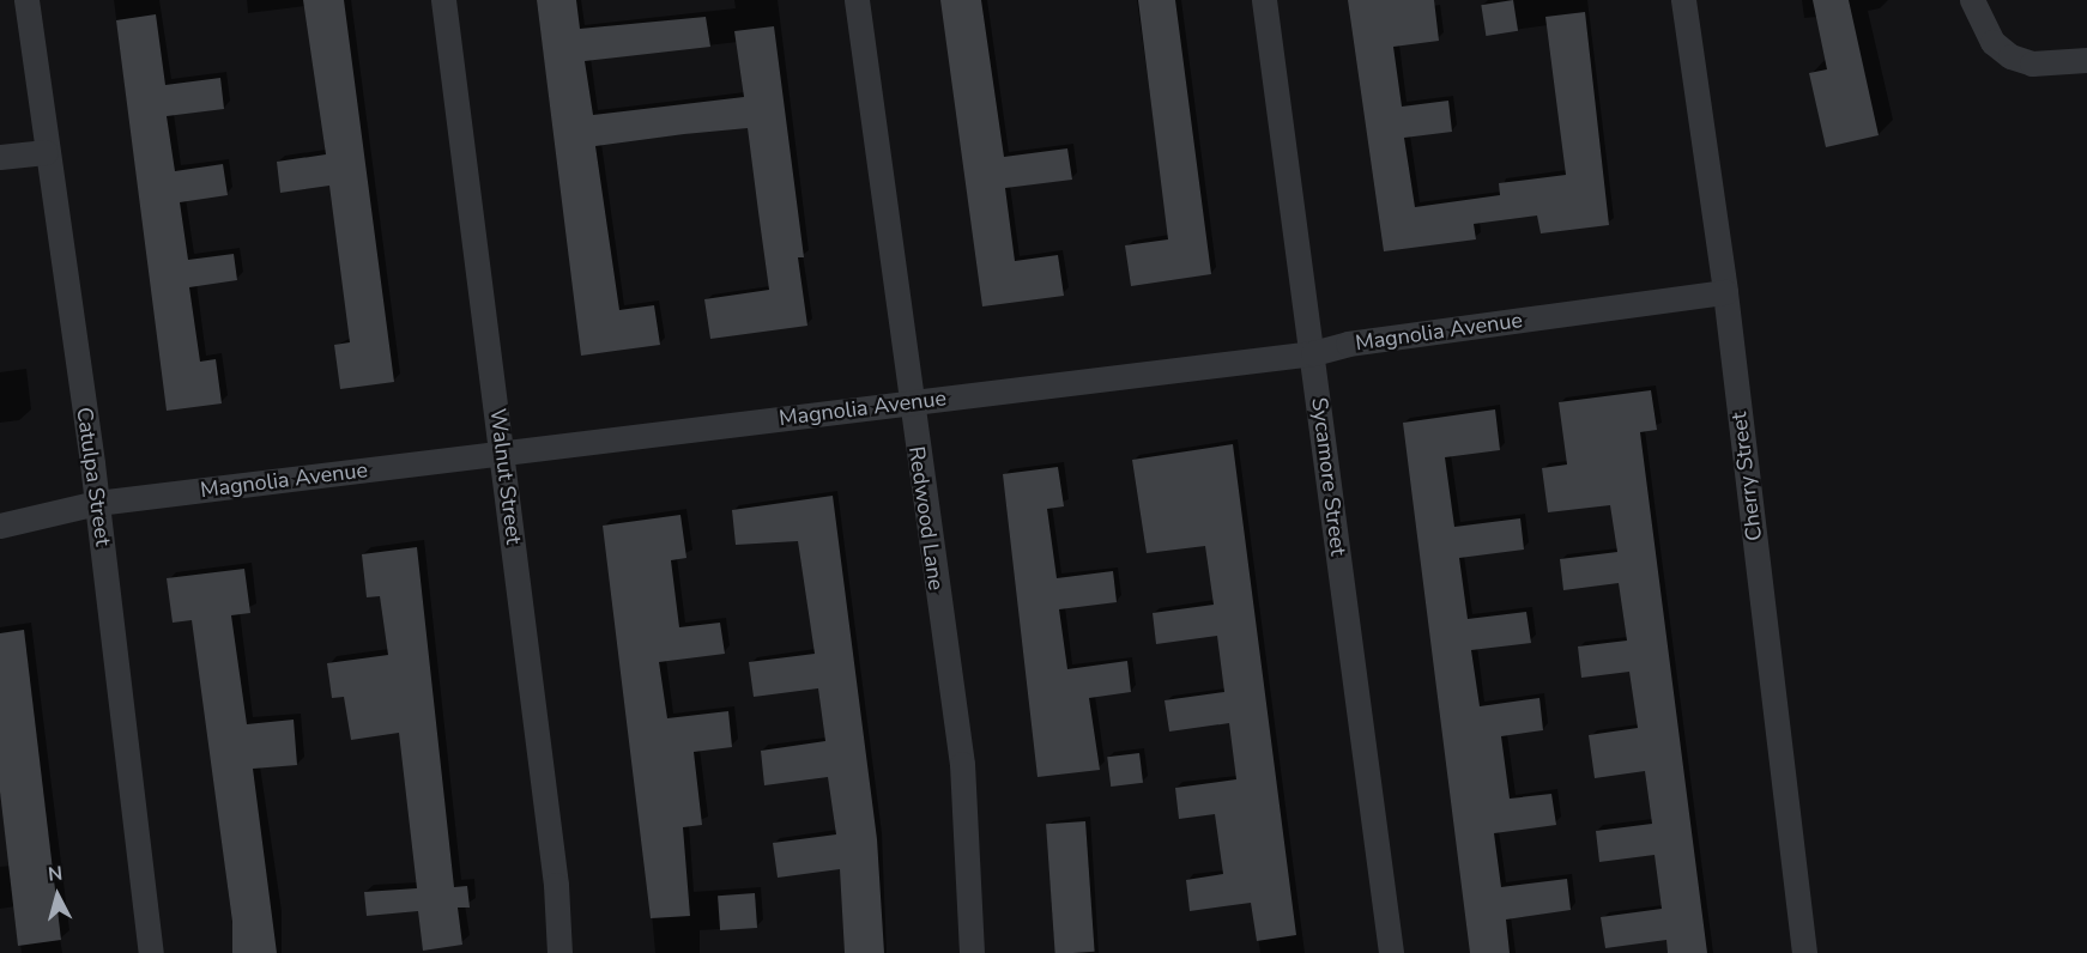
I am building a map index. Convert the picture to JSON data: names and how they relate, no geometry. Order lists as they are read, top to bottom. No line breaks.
{"streets":{"street":["Magnolia Avenue","Catulpa Street","Walnut Street","Sycamore Street","Cherry Street","Redwood Lane"]},"crossings":[["Magnolia Avenue","Catulpa Street"],["Magnolia Avenue","Walnut Street"],["Magnolia Avenue","Sycamore Street"],["Magnolia Avenue","Cherry Street"],["Magnolia Avenue","Redwood Lane"]],"north":"top"}
